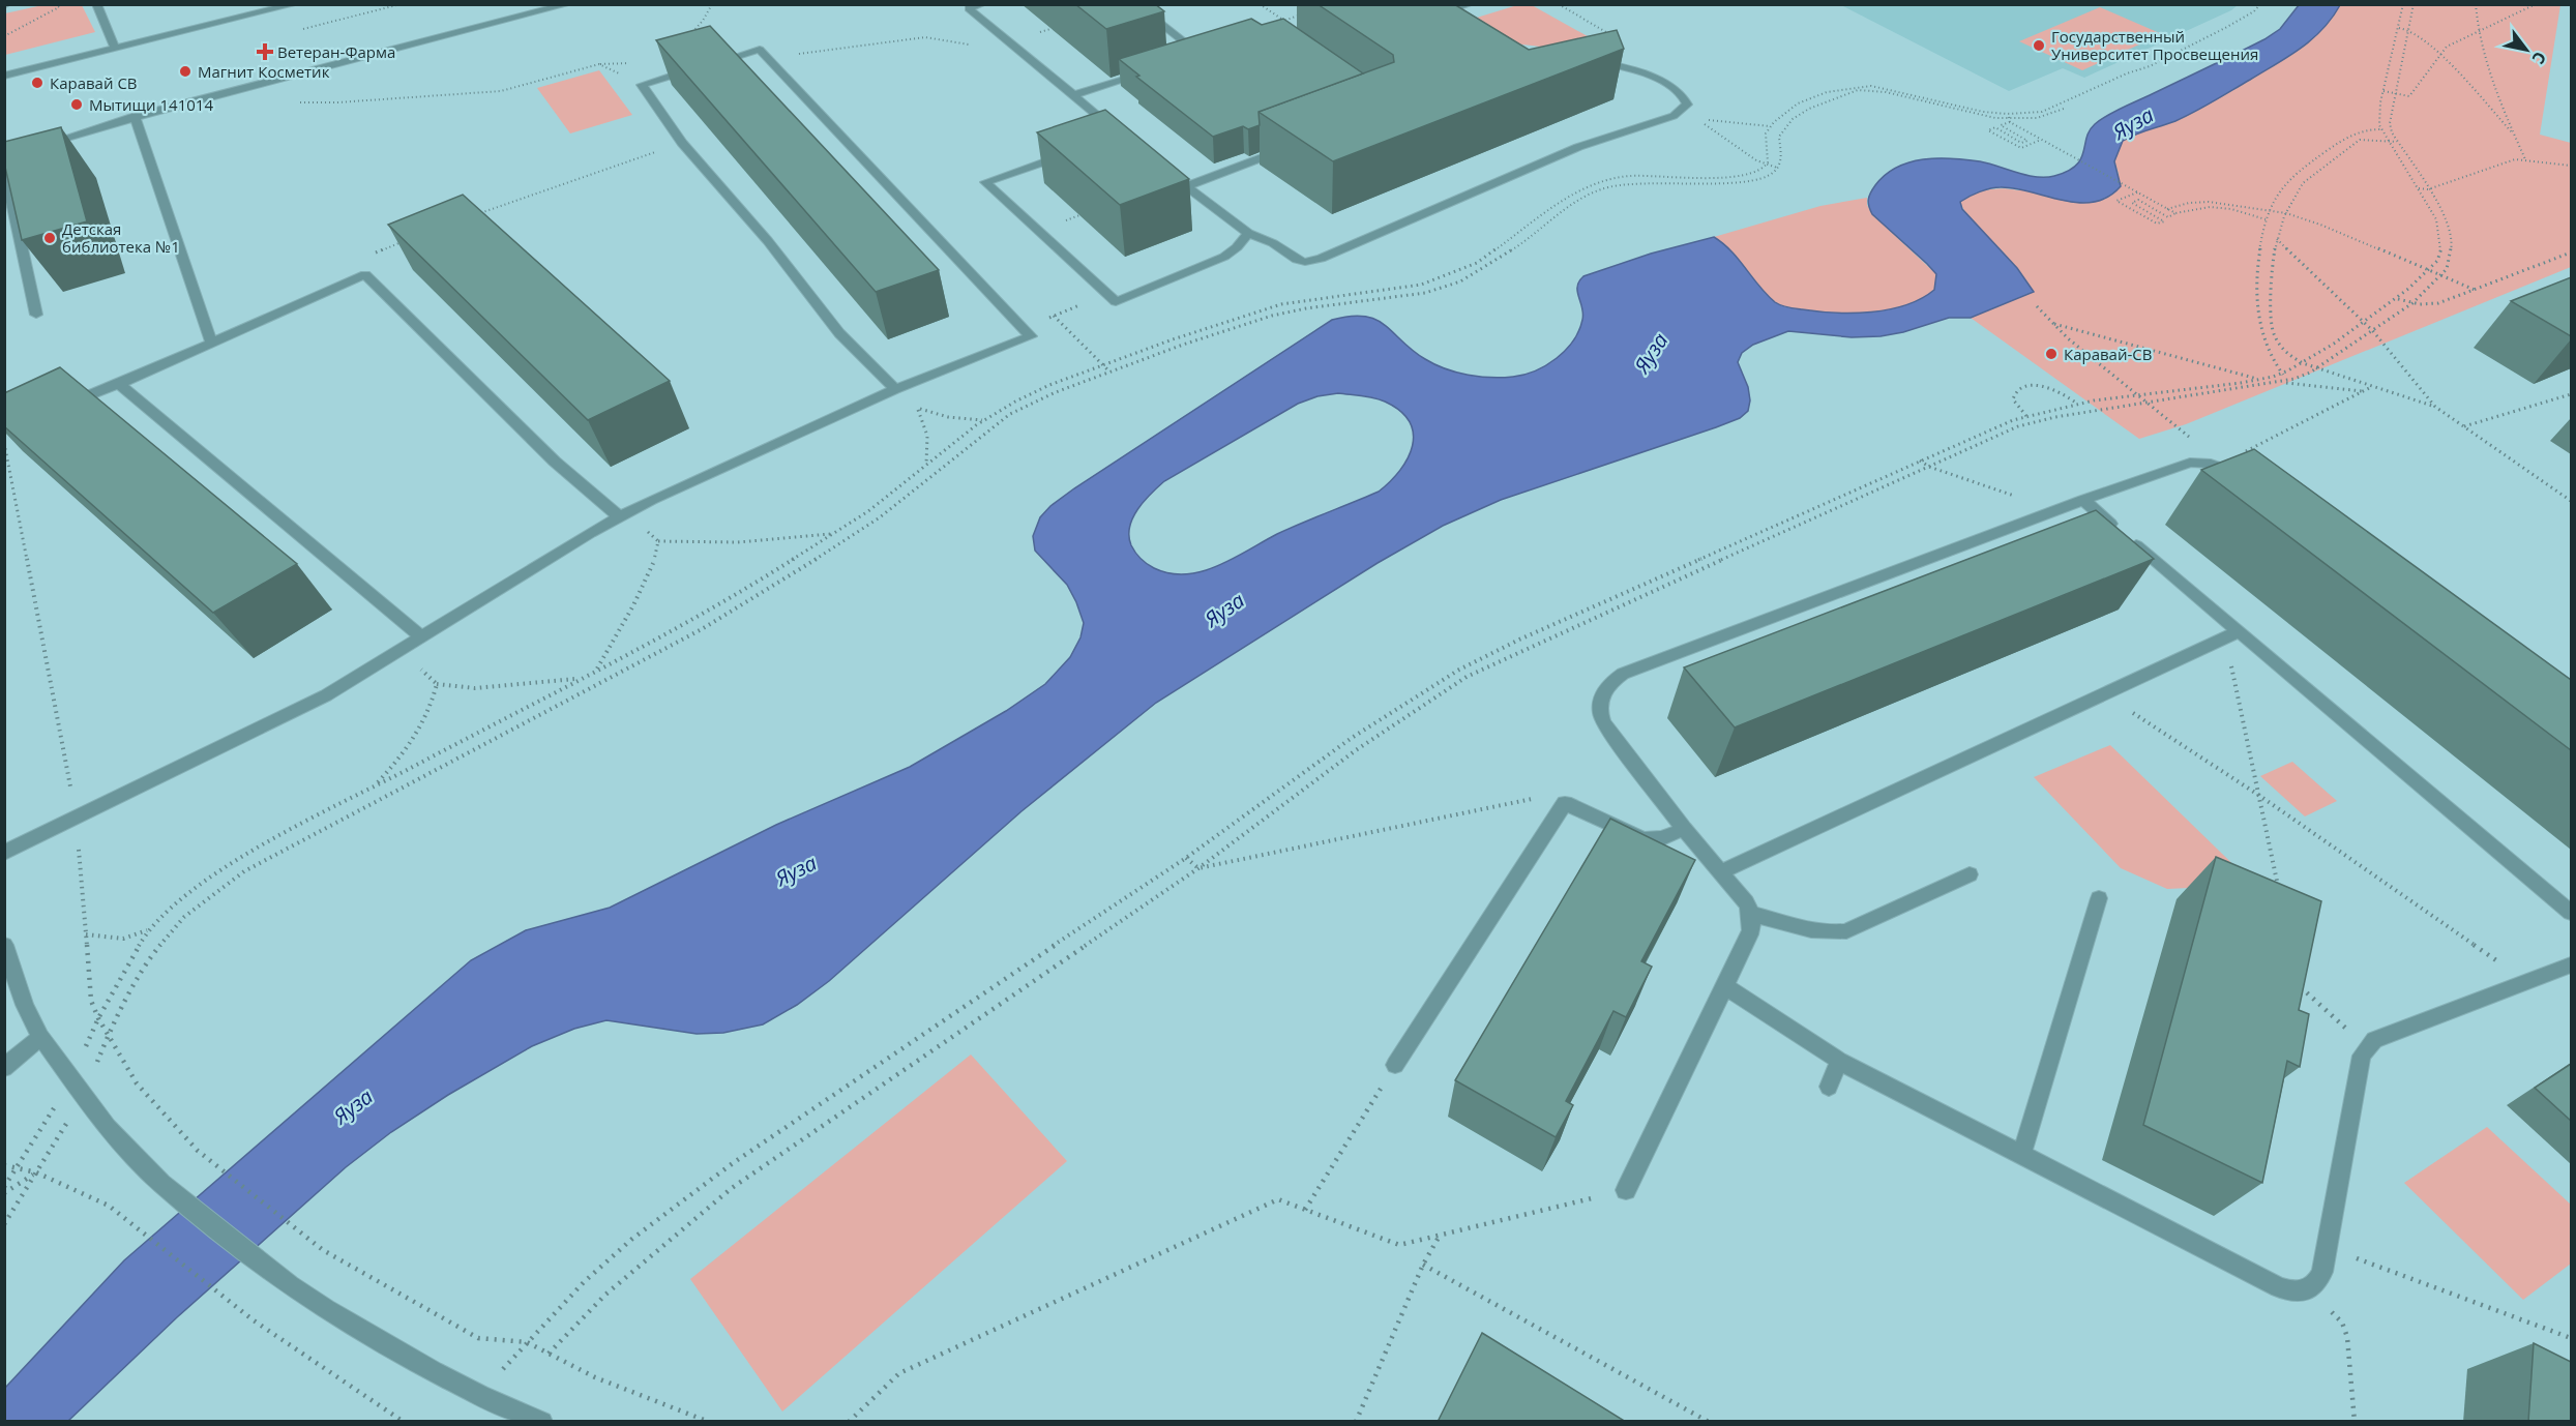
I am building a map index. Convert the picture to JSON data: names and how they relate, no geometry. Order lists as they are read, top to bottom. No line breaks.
{"water":["Яуза"],"places":{"other":["Государственный Университет Просвещения","Магнит Косметик","Каравай СВ","Мытищи 141014","Детская библиотека №1","Каравай-СВ"],"health":["Ветеран-Фарма"]},"north":"bottom right"}
